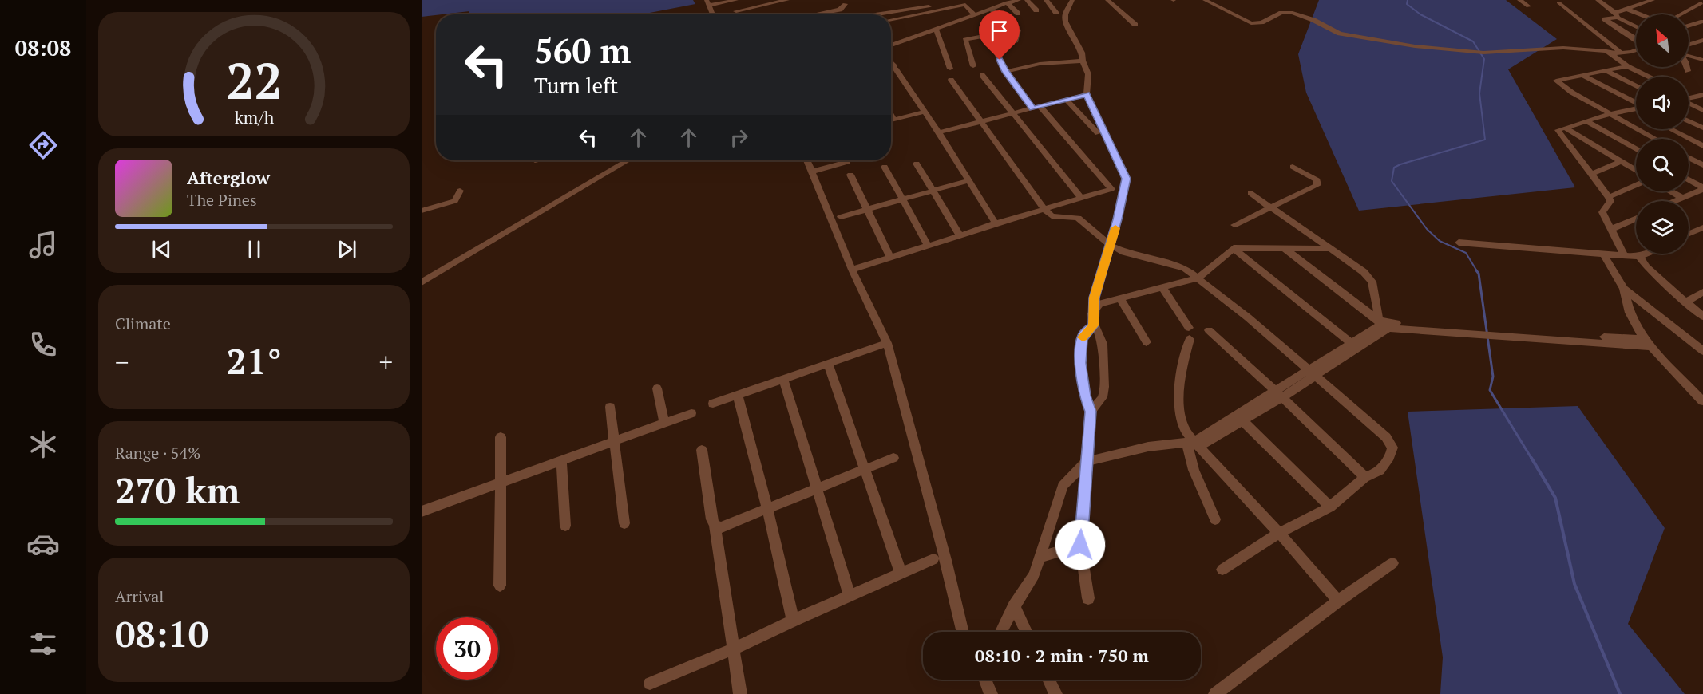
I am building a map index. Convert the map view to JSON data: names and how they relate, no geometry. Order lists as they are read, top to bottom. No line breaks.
{"north":"top left","page":{"tabs":"08:08","turn":["560 m","Turn left"],"song":["Afterglow","The Pines"],"tile":["Climate",["Range · 54%","270 km"],["Arrival","08:10"]],"heat":["−","21°","+"],"limit":"30","trip":"08:10 · 2 min · 750 m","gauge":["22","km/h"]}}
